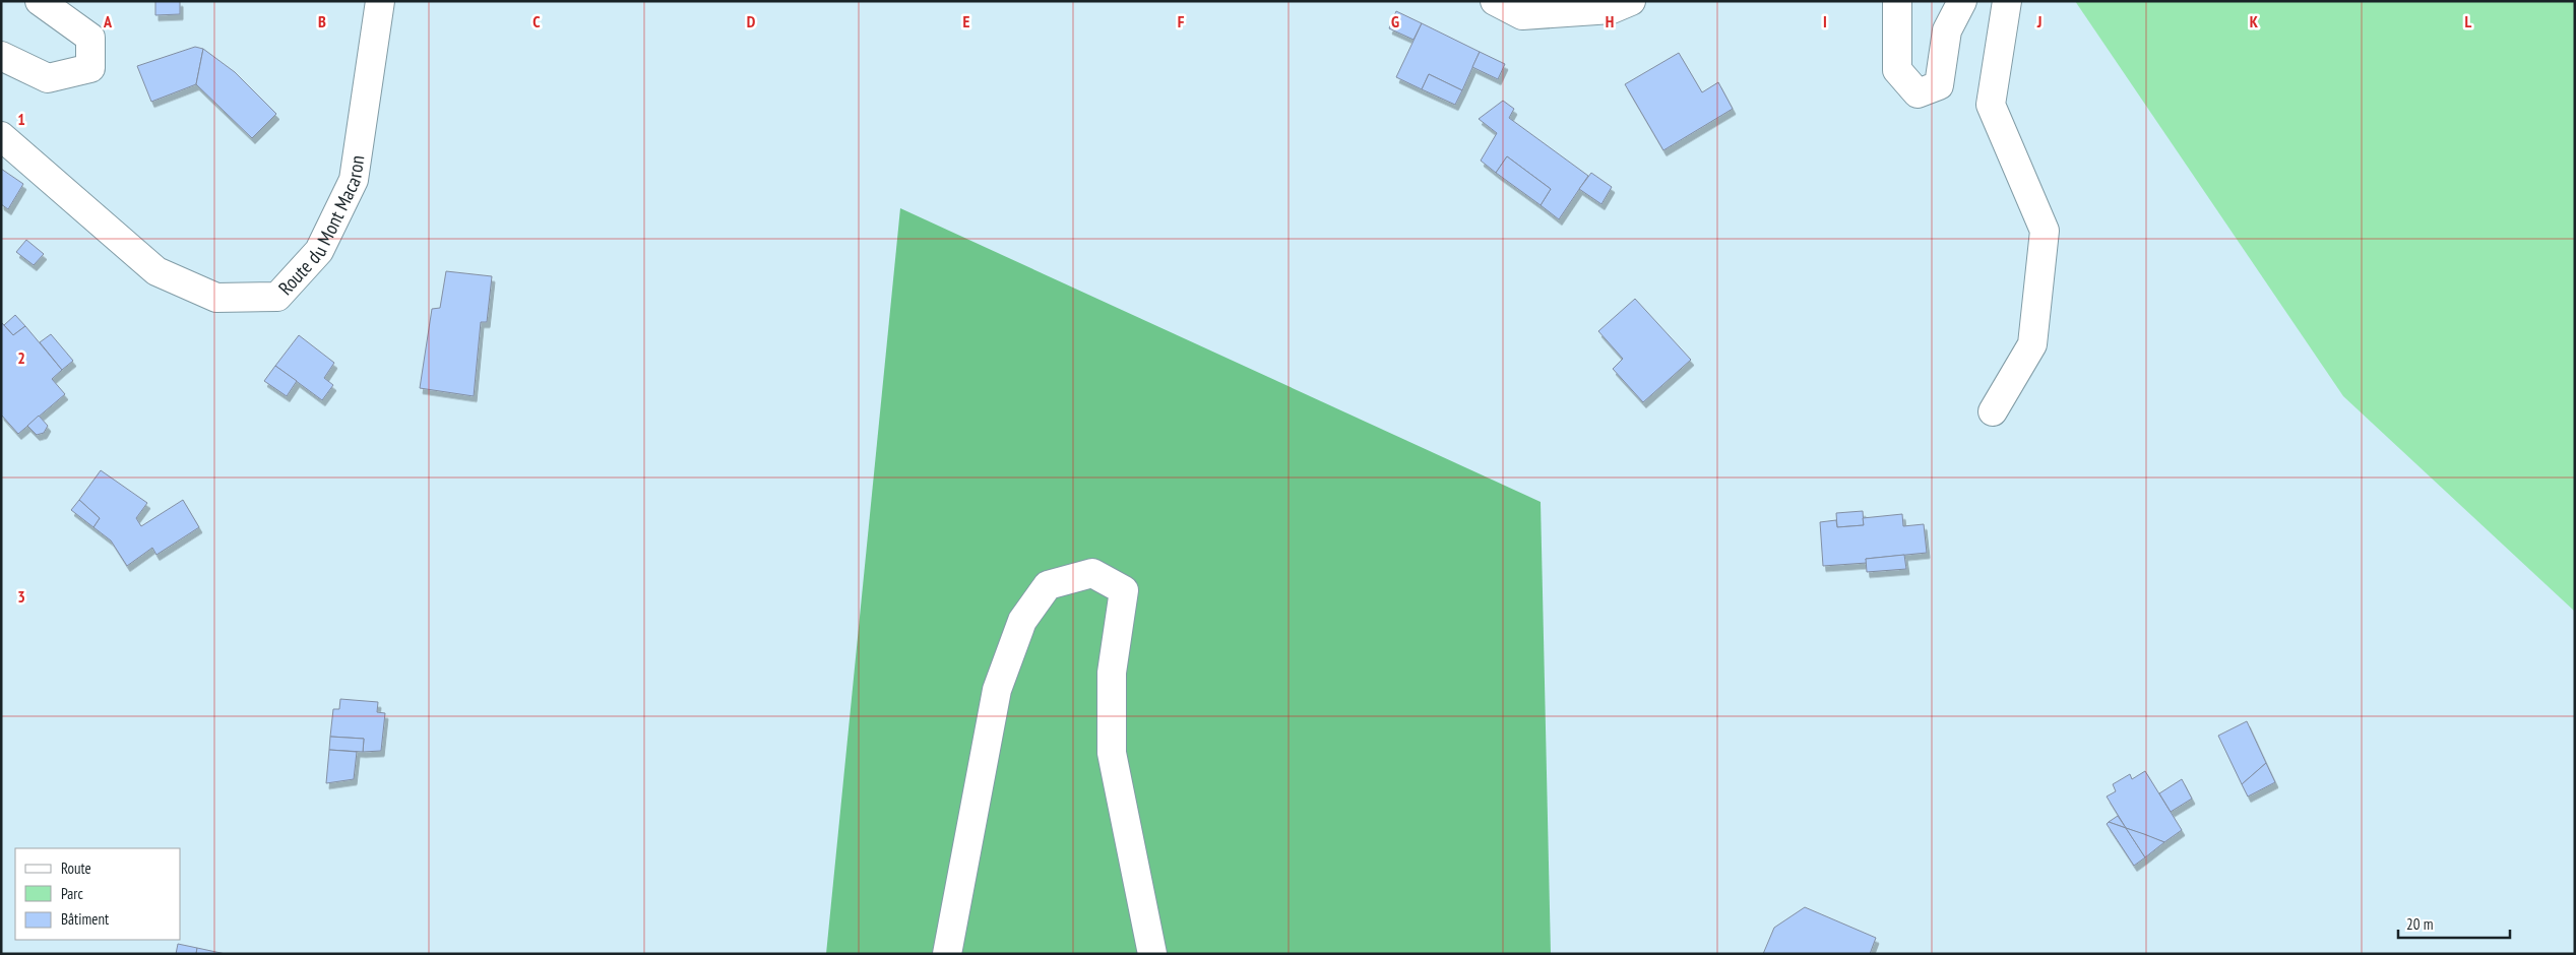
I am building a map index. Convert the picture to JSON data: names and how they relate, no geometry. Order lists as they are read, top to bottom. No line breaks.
{"streets":{"street":["Route du Mont Macaron"]},"legend":["Route","Parc","Bâtiment"],"scale_bar":"20 m","grid":{"columns":["A","B","C","D","E","F","G","H","I","J","K","L"],"rows":["1","2","3"]}}
